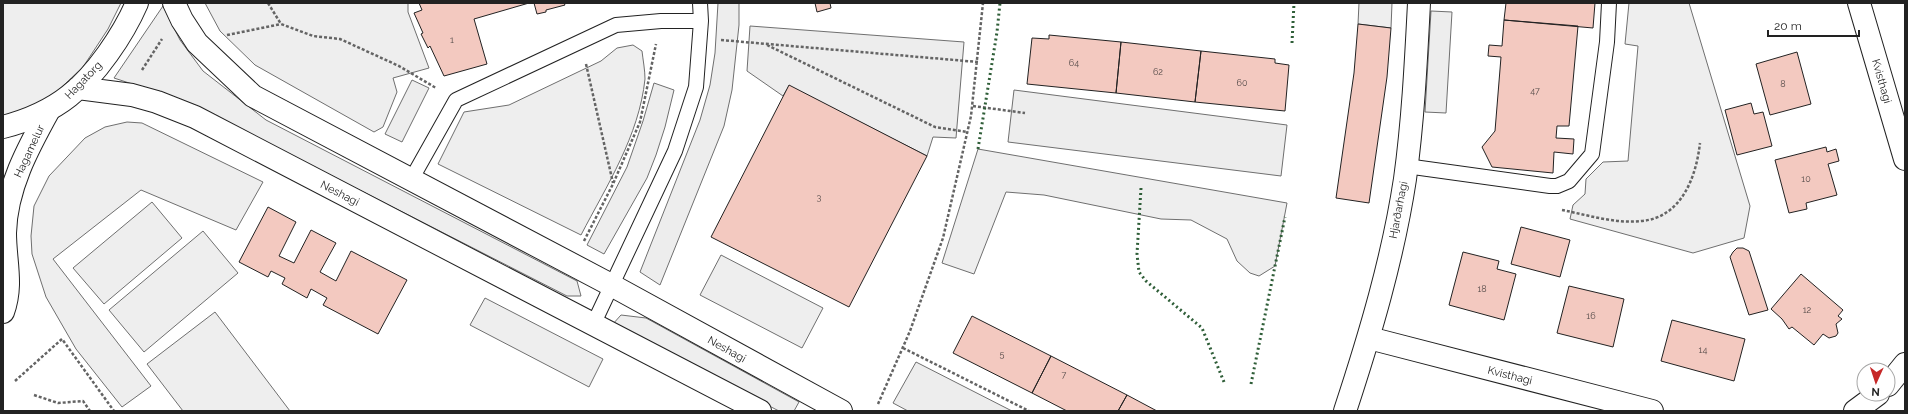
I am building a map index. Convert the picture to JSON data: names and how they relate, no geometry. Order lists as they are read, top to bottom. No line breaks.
{"streets":{"street":["Hagatorg","Kvisthagi","Hagamelur","Neshagi","Hjarðarhagi"]},"crossings":[["Hagatorg","Hagamelur"],["Hagatorg","Neshagi"],["Kvisthagi","Hjarðarhagi"]],"house_numbers":["1","64","62","60","8","47","10","3","18","12","16","14","5","7"],"scale_bar":"20 m","north":"bottom"}
